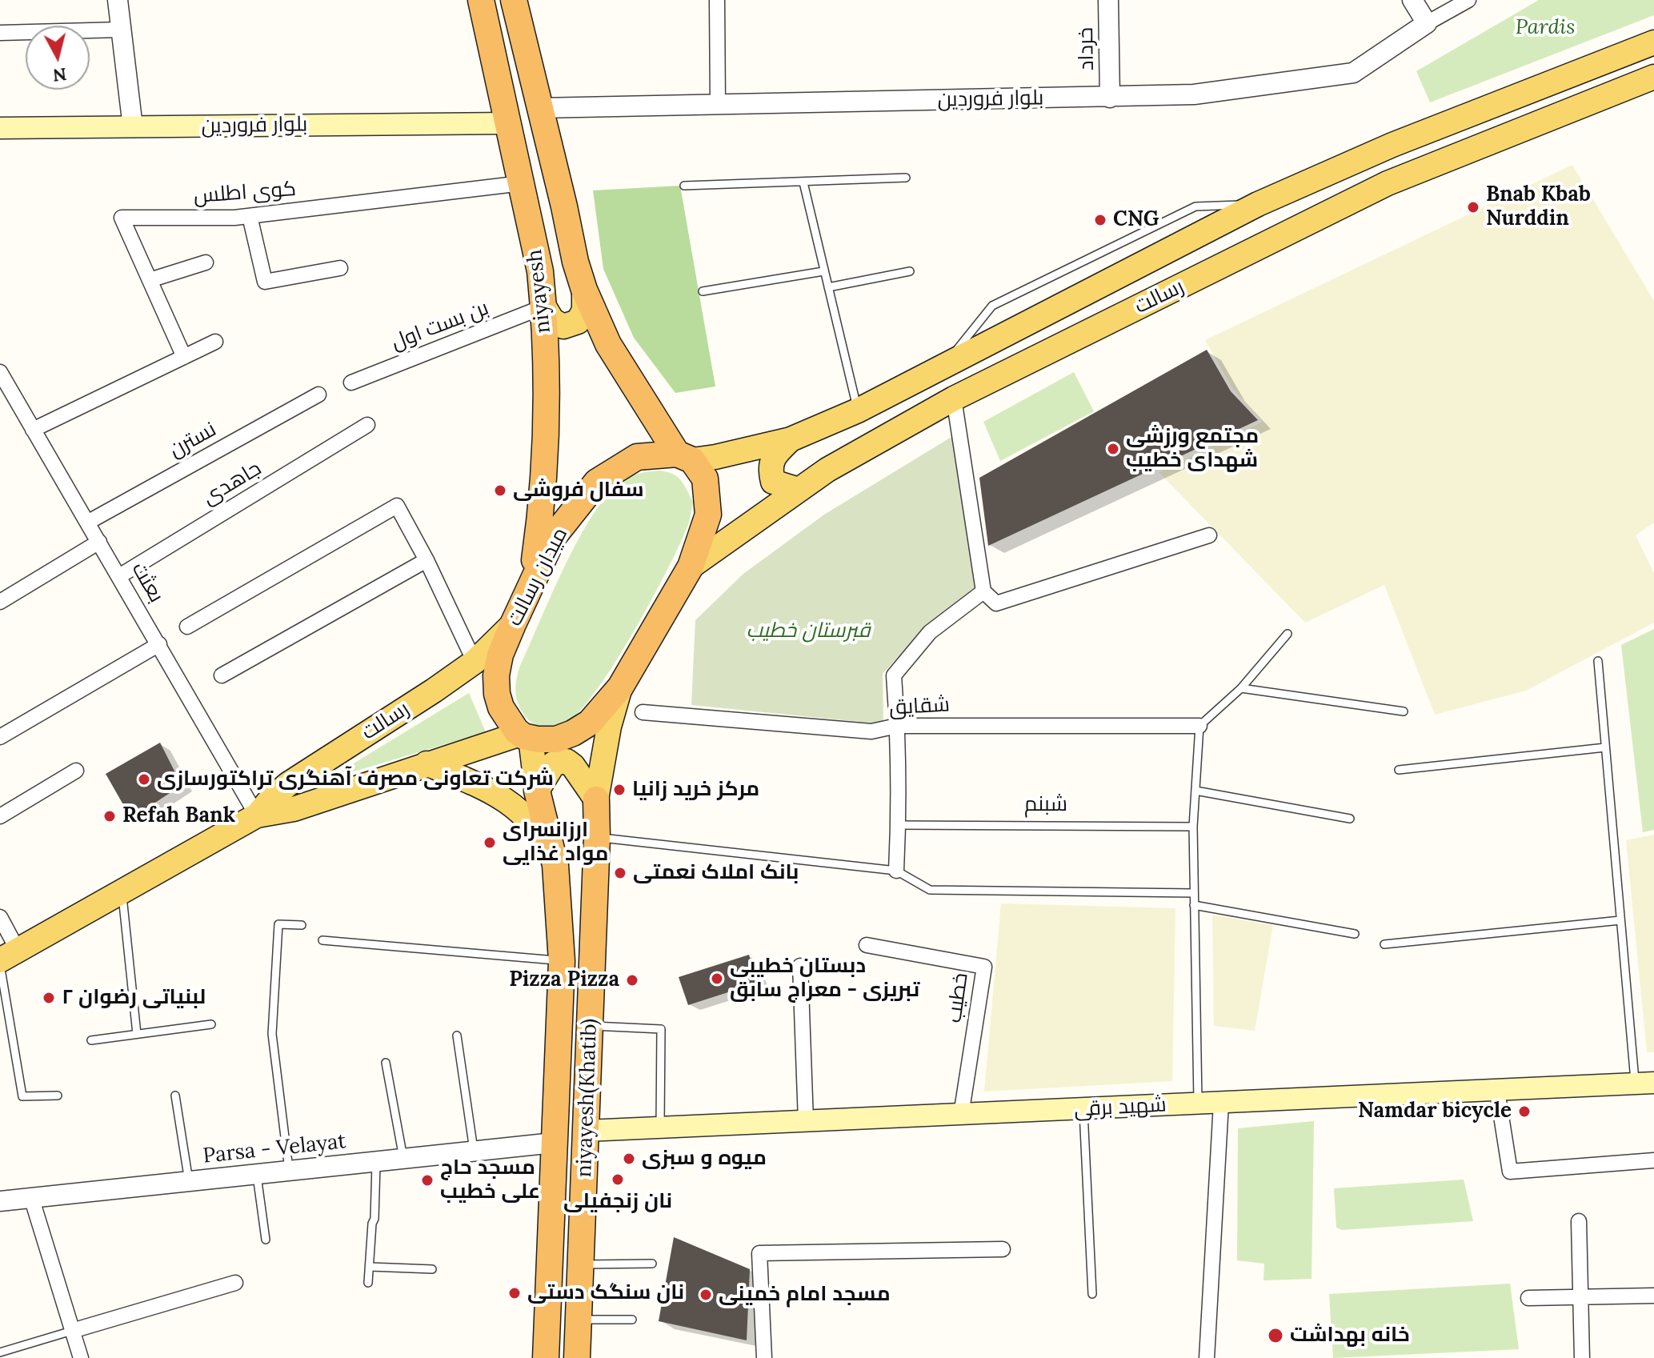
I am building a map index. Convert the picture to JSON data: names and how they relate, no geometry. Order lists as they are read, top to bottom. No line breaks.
{"streets":{"highway":["niyayesh","میدان رسالت","niyayesh(Khatib)"],"main road":["بلوار فروردین","رسالت","شهید برقی"],"street":["خرداد","کوی اطلس","بن بست اول","نسترن","جاهدی","بعثت","شقایق","خطیب","Parsa - Velayat"],"lane":["شبنم"]},"crossings":[["خرداد","بلوار فروردین"],["بلوار فروردین","niyayesh"],["کوی اطلس","niyayesh"],["niyayesh","رسالت"],["niyayesh","بن بست اول"],["niyayesh","میدان رسالت"],["رسالت","میدان رسالت"],["رسالت","بعثت"],["نسترن","بعثت"],["جاهدی","بعثت"],["خطیب","شهید برقی"],["niyayesh(Khatib)","شهید برقی"],["niyayesh(Khatib)","Parsa - Velayat"]],"parks":["Pardis","قبرستان خطیب"],"places":["Bnab Kbab Nurddin","CNG","مجتمع ورزشی شهدای خطیب","سفال فروشی","شرکت تعاونی مصرف آهنگری تراکتورسازی","مرکز خرید زانیا","Refah Bank","ارزانسرای مواد غذایی","بانک املاک نعمتی","دبستان خطیبی تبریزی - معراج سابق","Pizza Pizza","لبنیاتی رضوان ۲","Namdar bicycle","میوه و سبزی","نان زنجفیلی","مسجد حاج علی خطیب","نان سنگک دستی","مسجد امام خمینی","خانه بهداشت"],"north":"bottom"}
